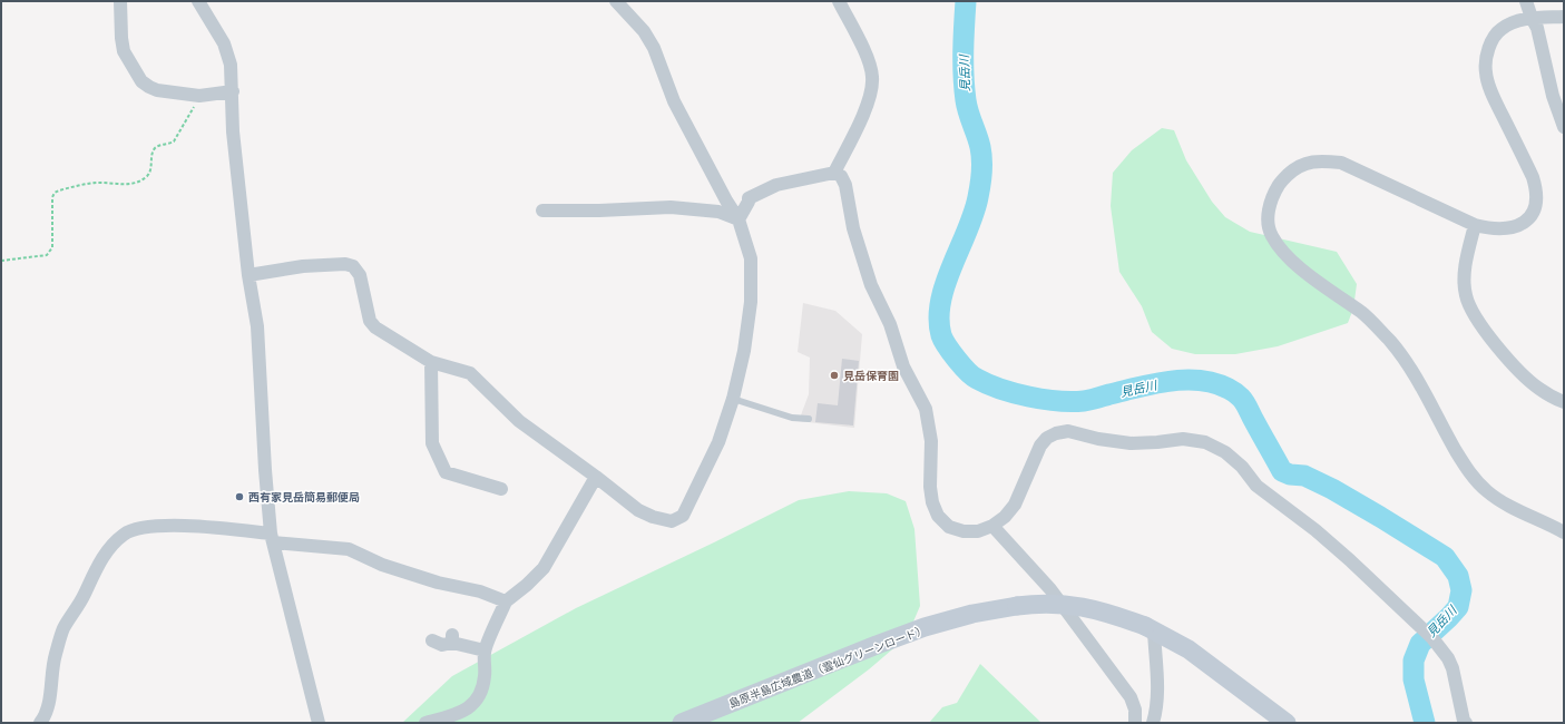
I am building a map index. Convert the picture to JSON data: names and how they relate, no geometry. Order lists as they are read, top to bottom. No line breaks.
{"streets":{"street":["島原半島広域農道（雲仙グリーンロード）"]},"water":["見岳川"],"places":["見岳保育園","西有家見岳簡易郵便局"]}
